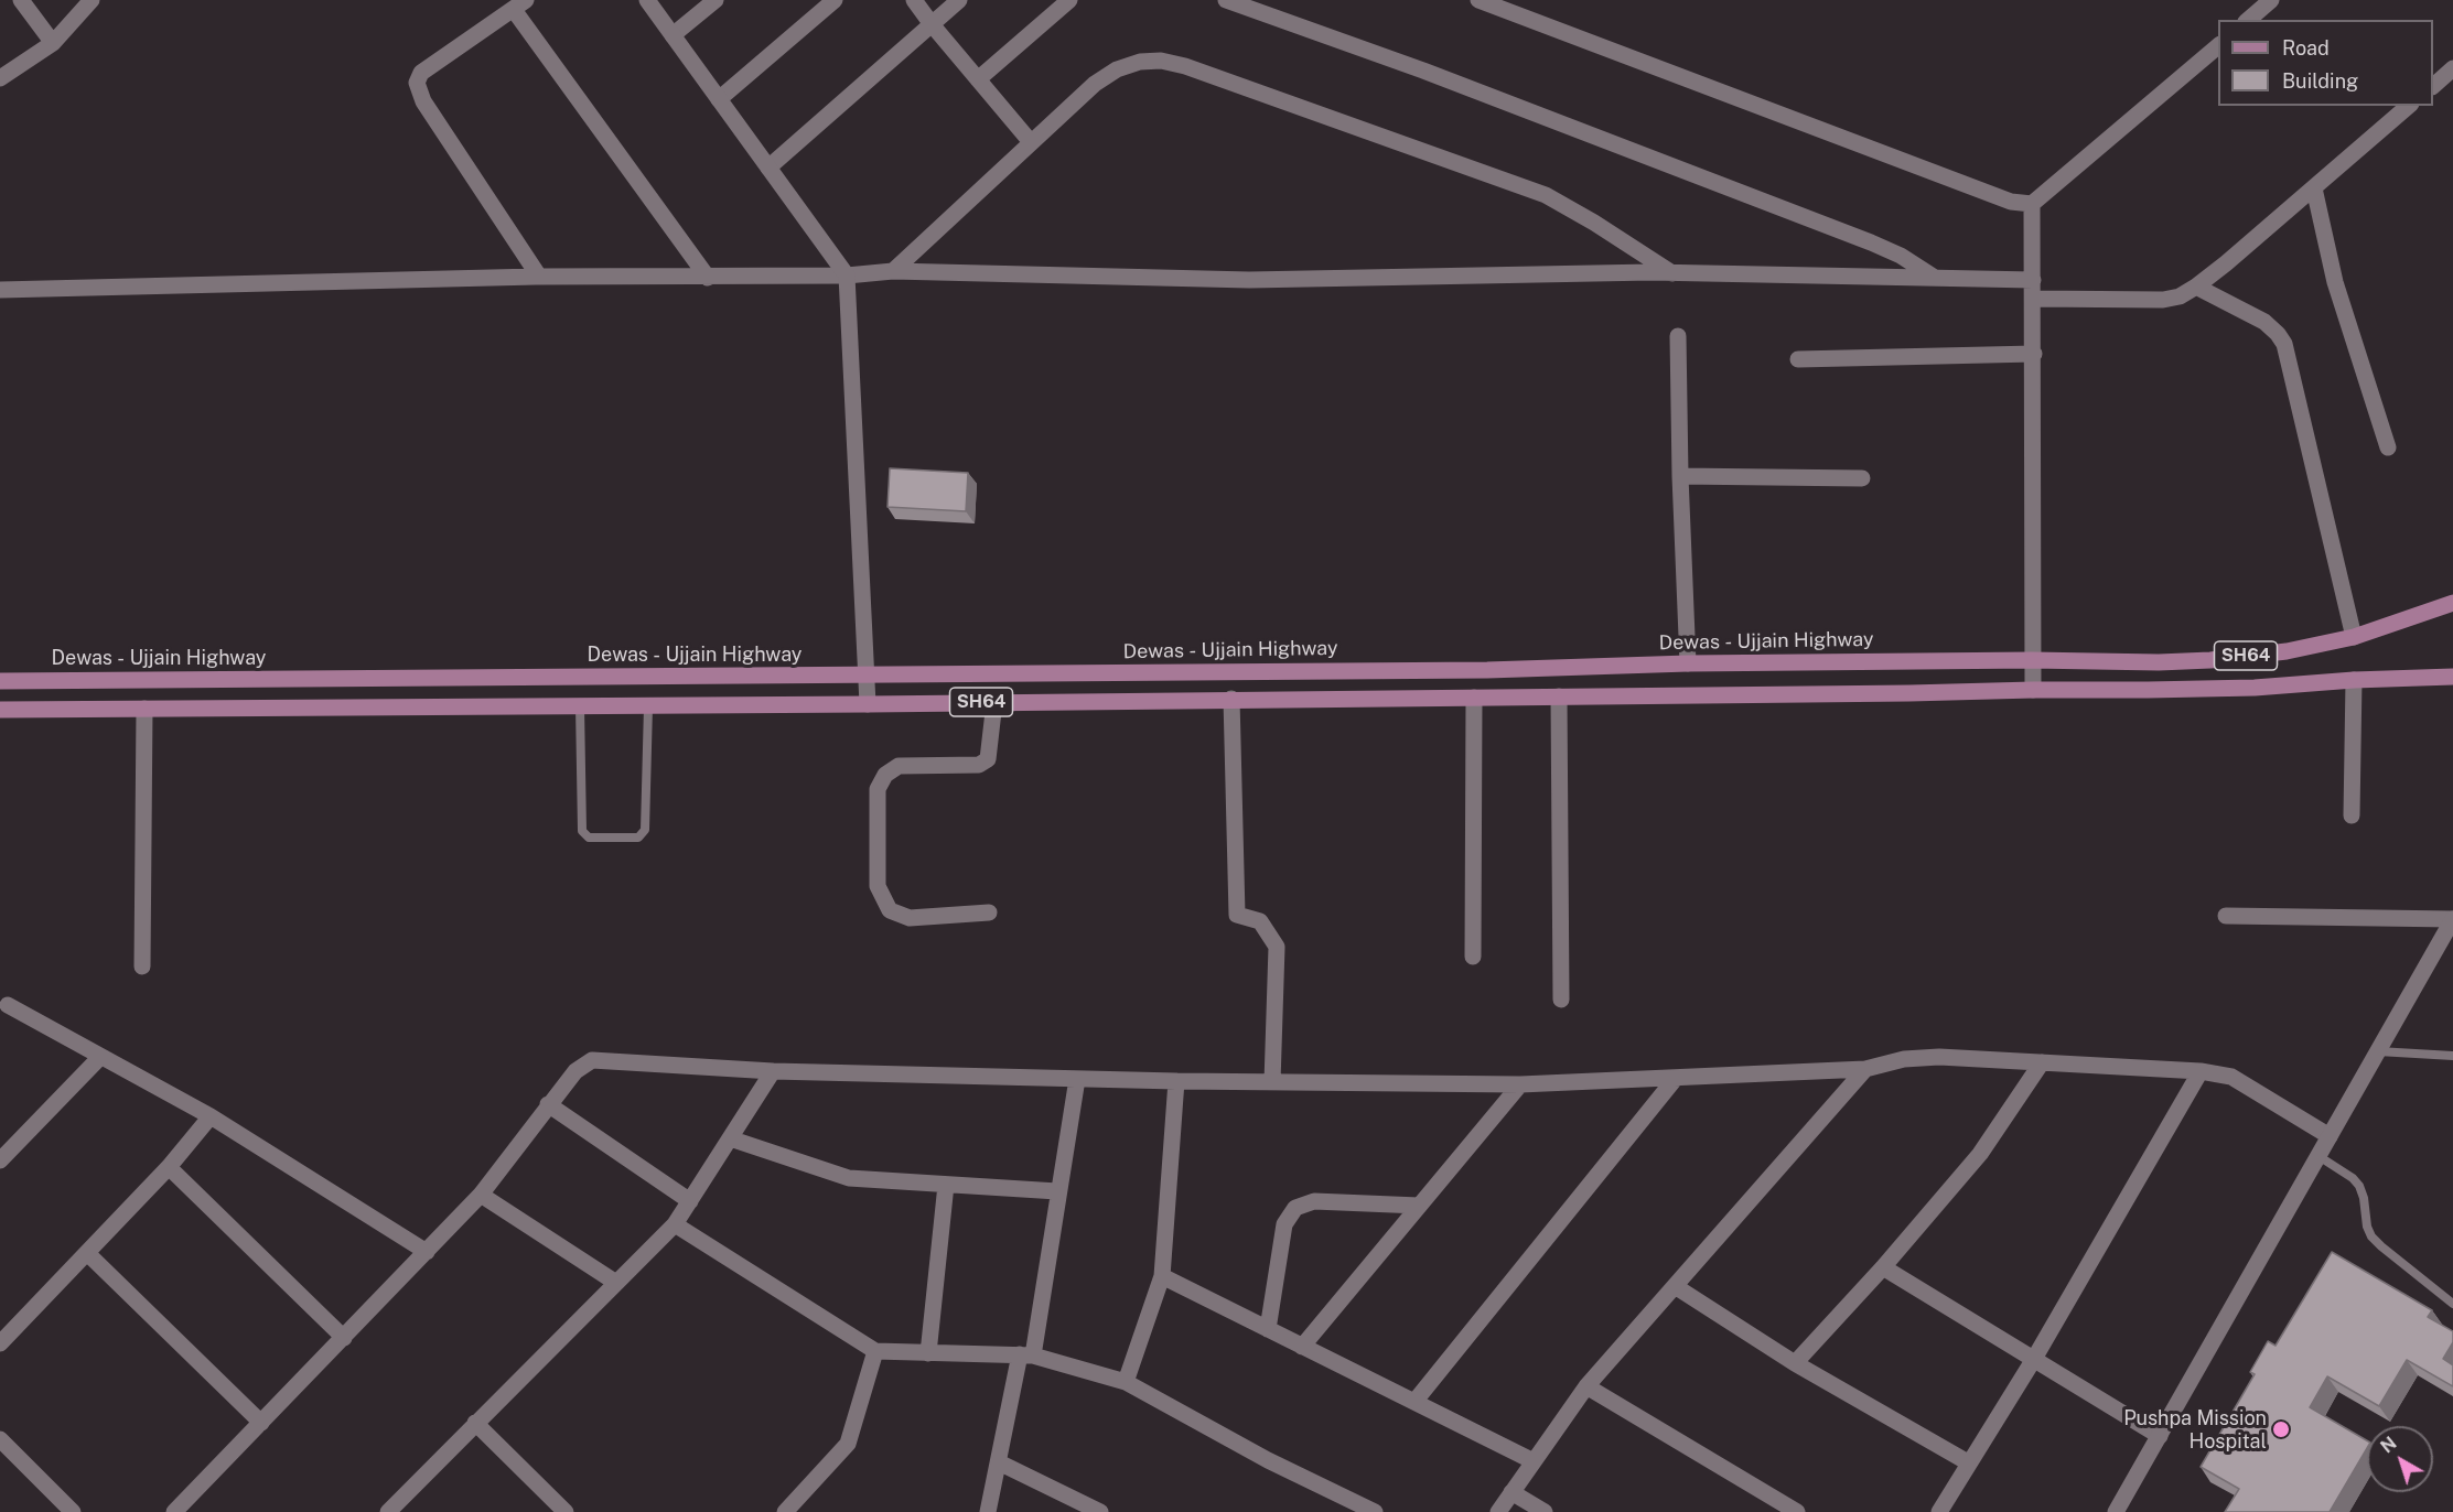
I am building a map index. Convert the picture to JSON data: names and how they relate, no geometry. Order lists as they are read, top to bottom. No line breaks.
{"streets":{"main road":["Dewas - Ujjain Highway","SH64"]},"places":["Pushpa Mission Hospital"],"legend":["Road","Building"],"north":"top left"}
